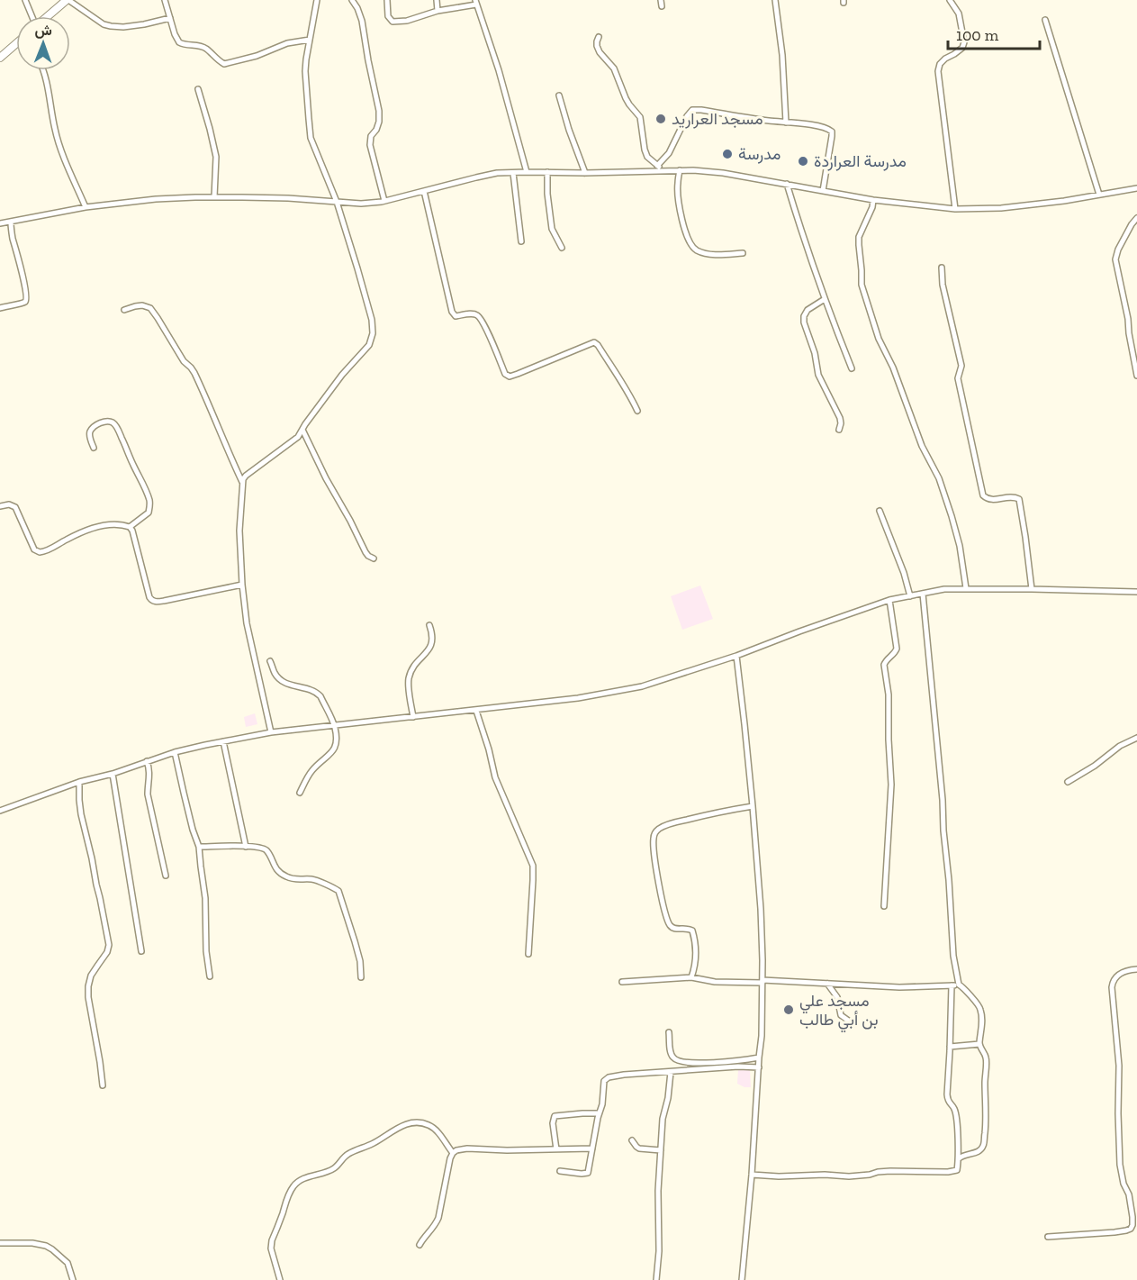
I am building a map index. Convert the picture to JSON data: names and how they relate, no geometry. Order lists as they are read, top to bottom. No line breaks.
{"places":["مسجد العراريد","مدرسة","مدرسة العراردة","مسجد علي بن أبي طالب"],"scale_bar":"100 m","north":"top"}
